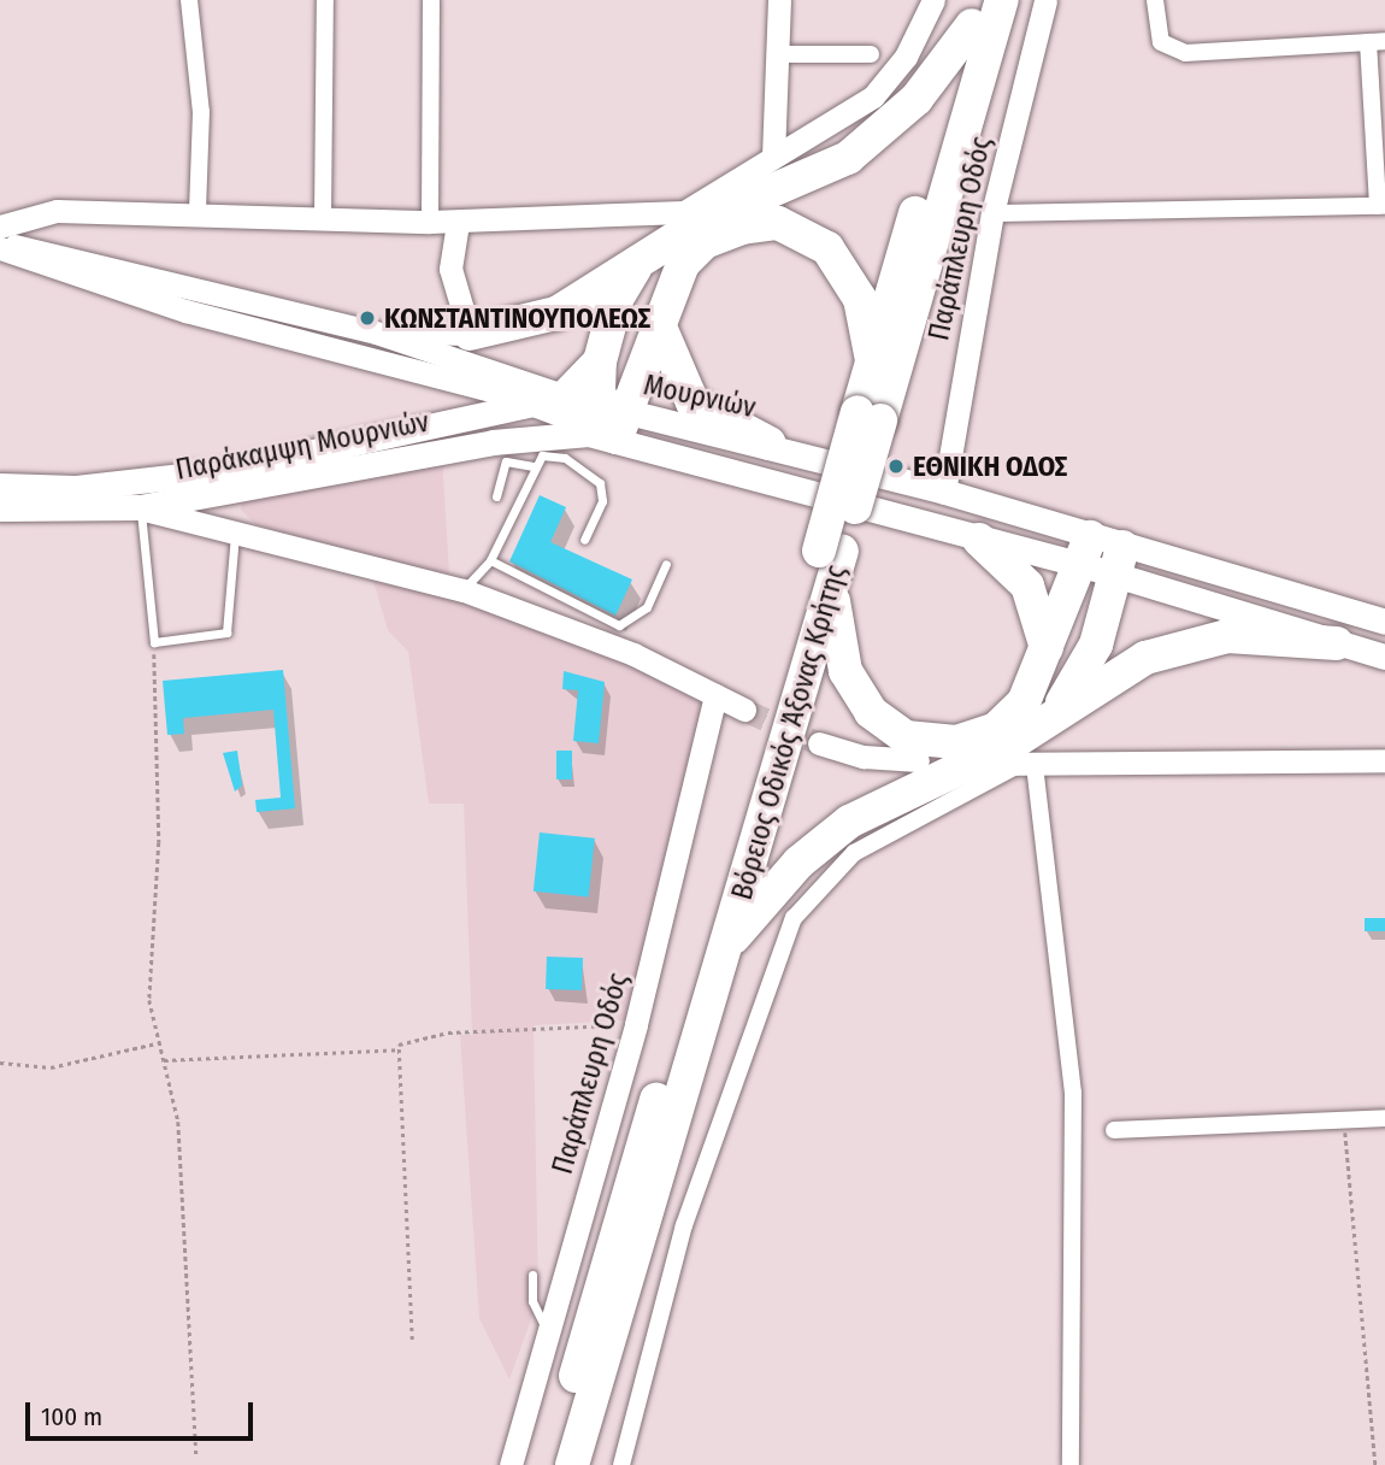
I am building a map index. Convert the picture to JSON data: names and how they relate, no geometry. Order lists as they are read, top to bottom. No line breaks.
{"streets":{"highway":["Βόρειος Οδικός Άξονας Κρήτης"],"main road":["Μουρνιών","Παράκαμψη Μουρνιών"],"street":["Παράπλευρη Οδός"]},"crossings":[["Παράπλευρη Οδός","Μουρνιών"],["Μουρνιών","Παράκαμψη Μουρνιών"]],"places":["ΚΩΝΣΤΑΝΤΙΝΟΥΠΟΛΕΩΣ","ΕΘΝΙΚΗ ΟΔΟΣ"],"scale_bar":"100 m"}
